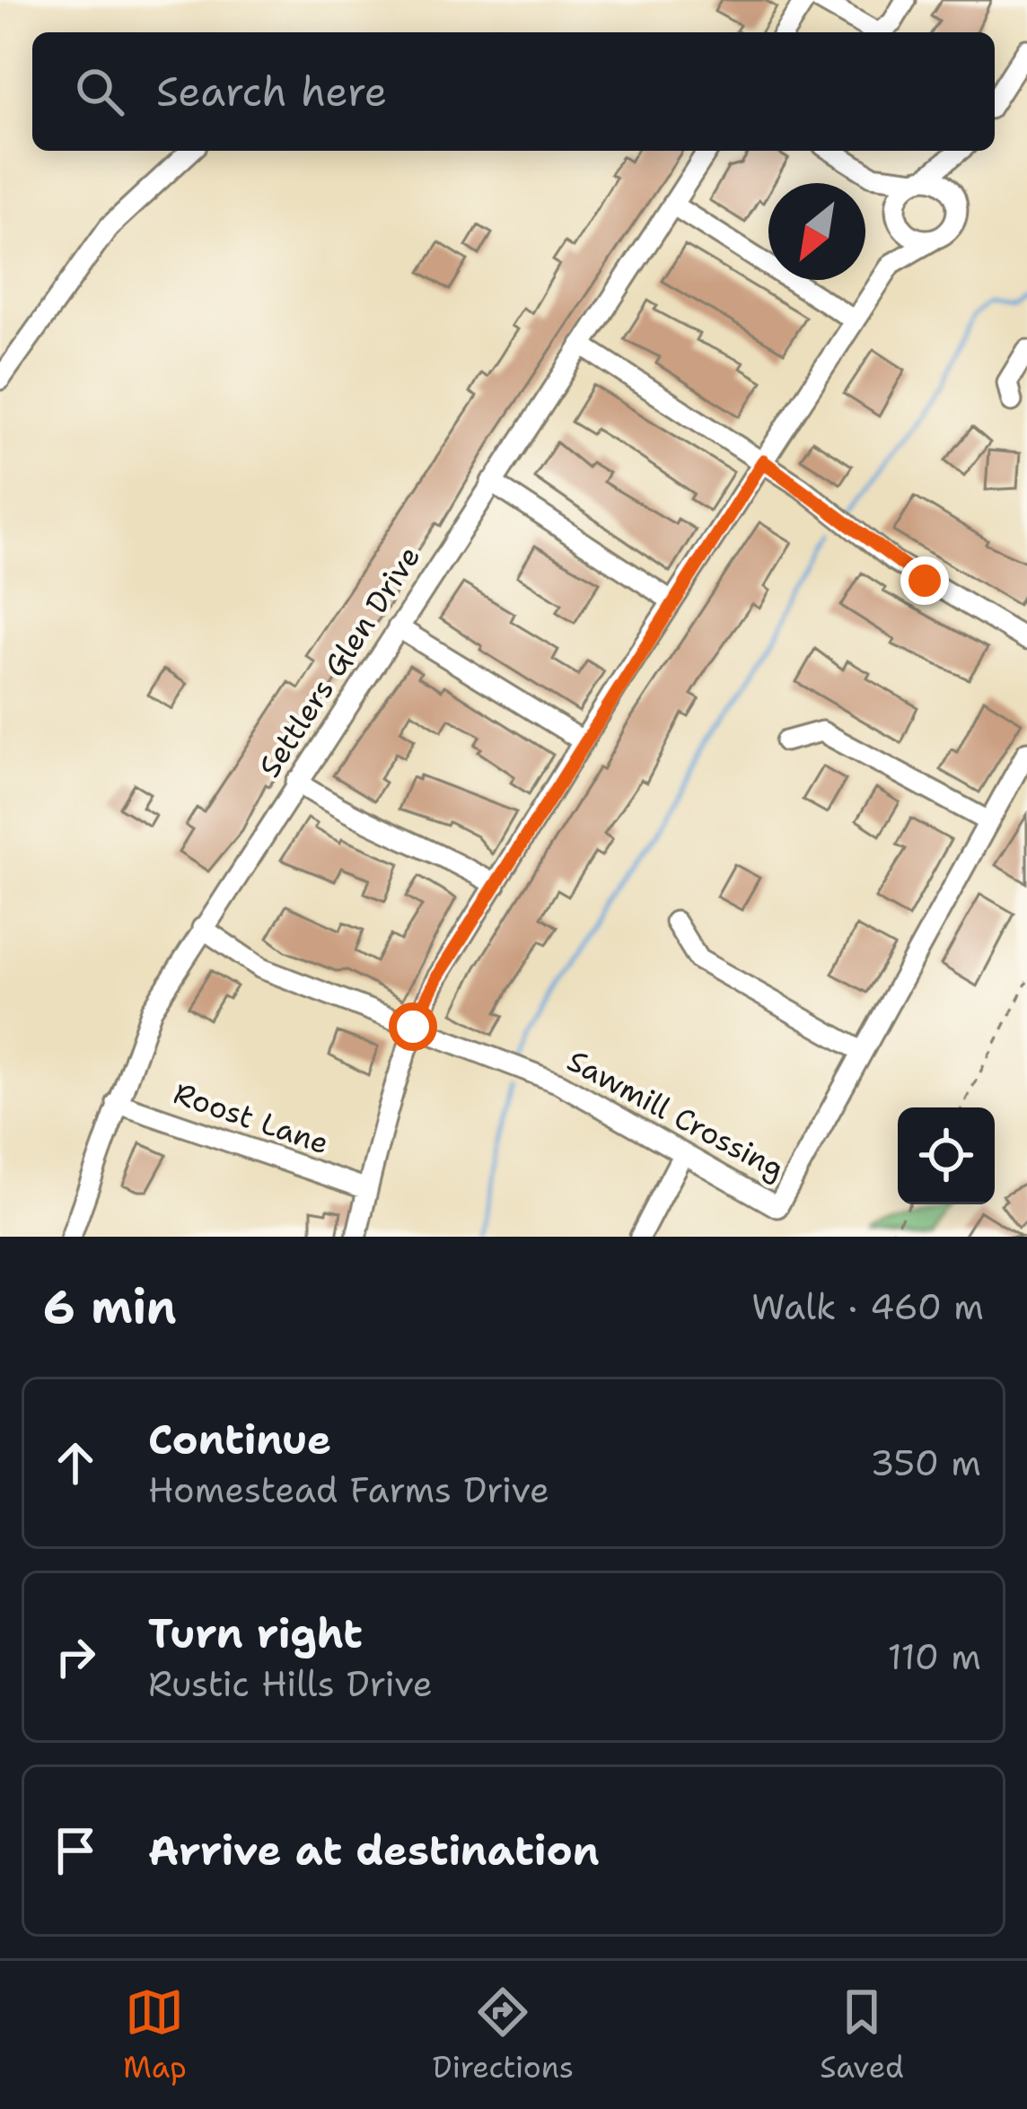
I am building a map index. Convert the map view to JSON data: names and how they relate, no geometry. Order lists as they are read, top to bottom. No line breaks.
{"streets":{"street":["Settlers Glen Drive","Sawmill Crossing","Roost Lane"]},"crossings":[["Settlers Glen Drive","Sawmill Crossing"],["Settlers Glen Drive","Roost Lane"]],"north":"bottom left","page":{"search":"Search here","heading":["6 min","Walk · 460 m"],"list":[["Continue","Homestead Farms Drive","350 m"],["Turn right","Rustic Hills Drive","110 m"],"Arrive at destination"],"nav":["Map","Directions","Saved"]}}
